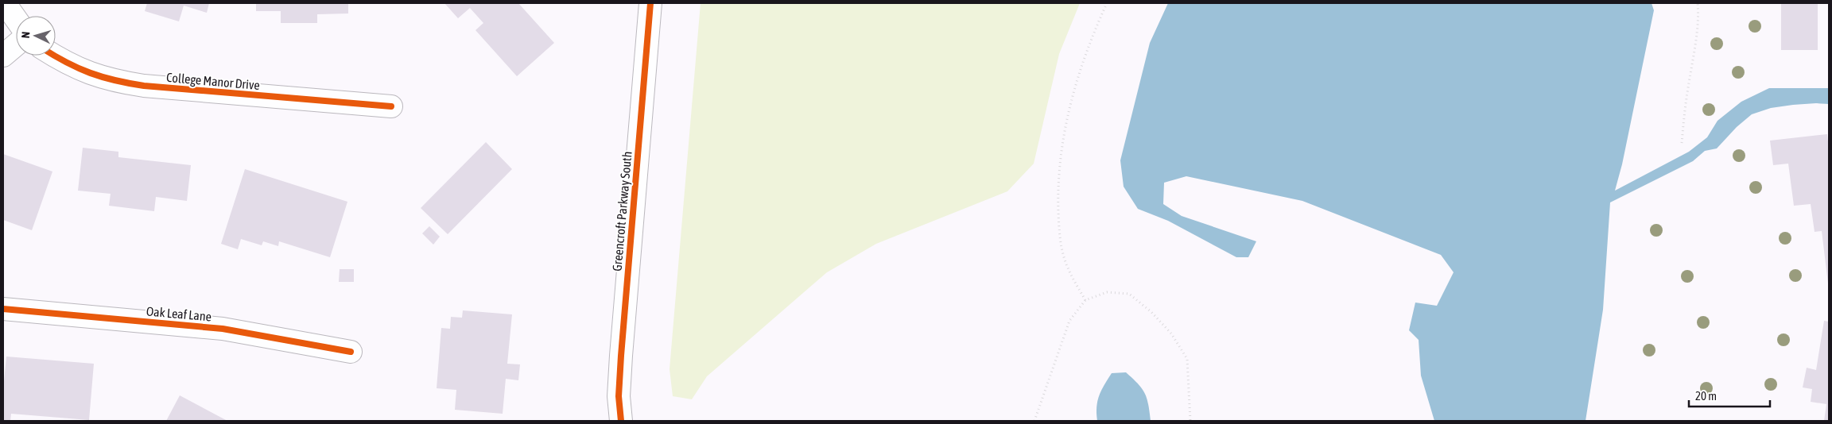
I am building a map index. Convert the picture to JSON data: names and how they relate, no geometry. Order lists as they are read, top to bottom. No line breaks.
{"streets":{"street":["College Manor Drive","Greencroft Parkway South","Oak Leaf Lane"]},"scale_bar":"20 m","north":"left"}
